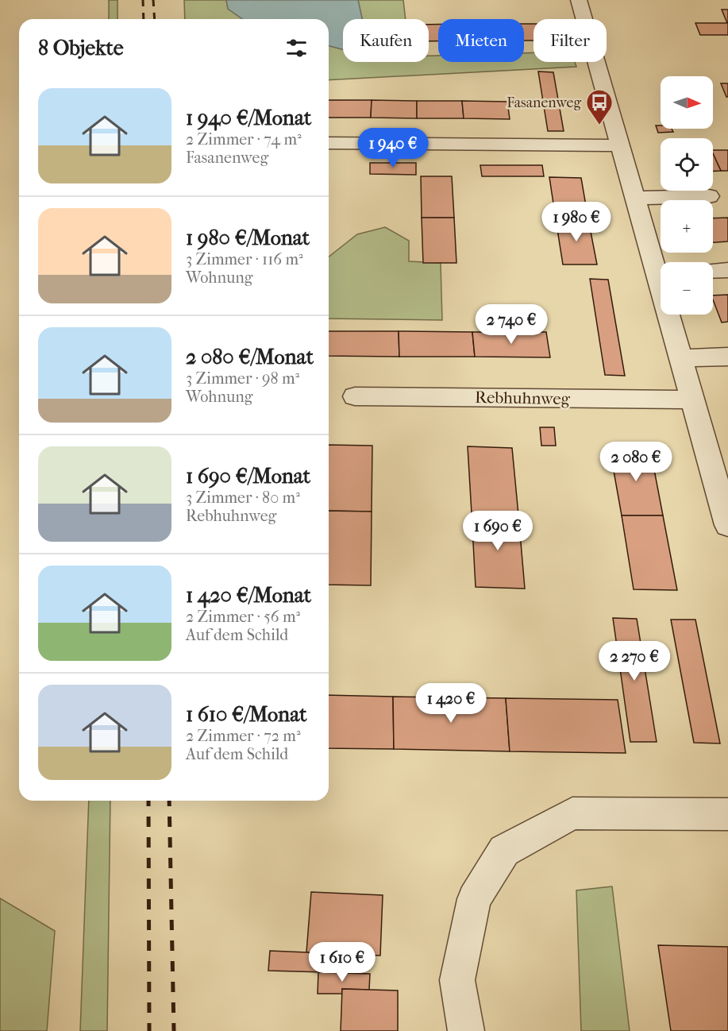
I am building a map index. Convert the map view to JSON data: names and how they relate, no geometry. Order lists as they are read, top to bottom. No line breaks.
{"streets":{"street":["Rebhuhnweg"]},"places":{"bus stop":["Fasanenweg"]},"north":"right","page":{"chip":["Kaufen","Mieten","Filter"],"heading":"8 Objekte","map_buttons":["+","−"],"list":[{"name":"1 940 €/Monat","note":"2 Zimmer · 74 m² · Fasanenweg"},{"name":"1 980 €/Monat","note":"3 Zimmer · 116 m² · Wohnung"},{"name":"2 080 €/Monat","note":"3 Zimmer · 98 m² · Wohnung"},{"name":"1 690 €/Monat","note":"3 Zimmer · 80 m² · Rebhuhnweg"},{"name":"1 420 €/Monat","note":"2 Zimmer · 56 m² · Auf dem Schild"},{"name":"1 610 €/Monat","note":"2 Zimmer · 72 m² · Auf dem Schild"}],"price":["1 940 €","1 980 €","2 740 €","2 080 €","1 690 €","2 270 €","1 420 €","1 610 €"]}}
